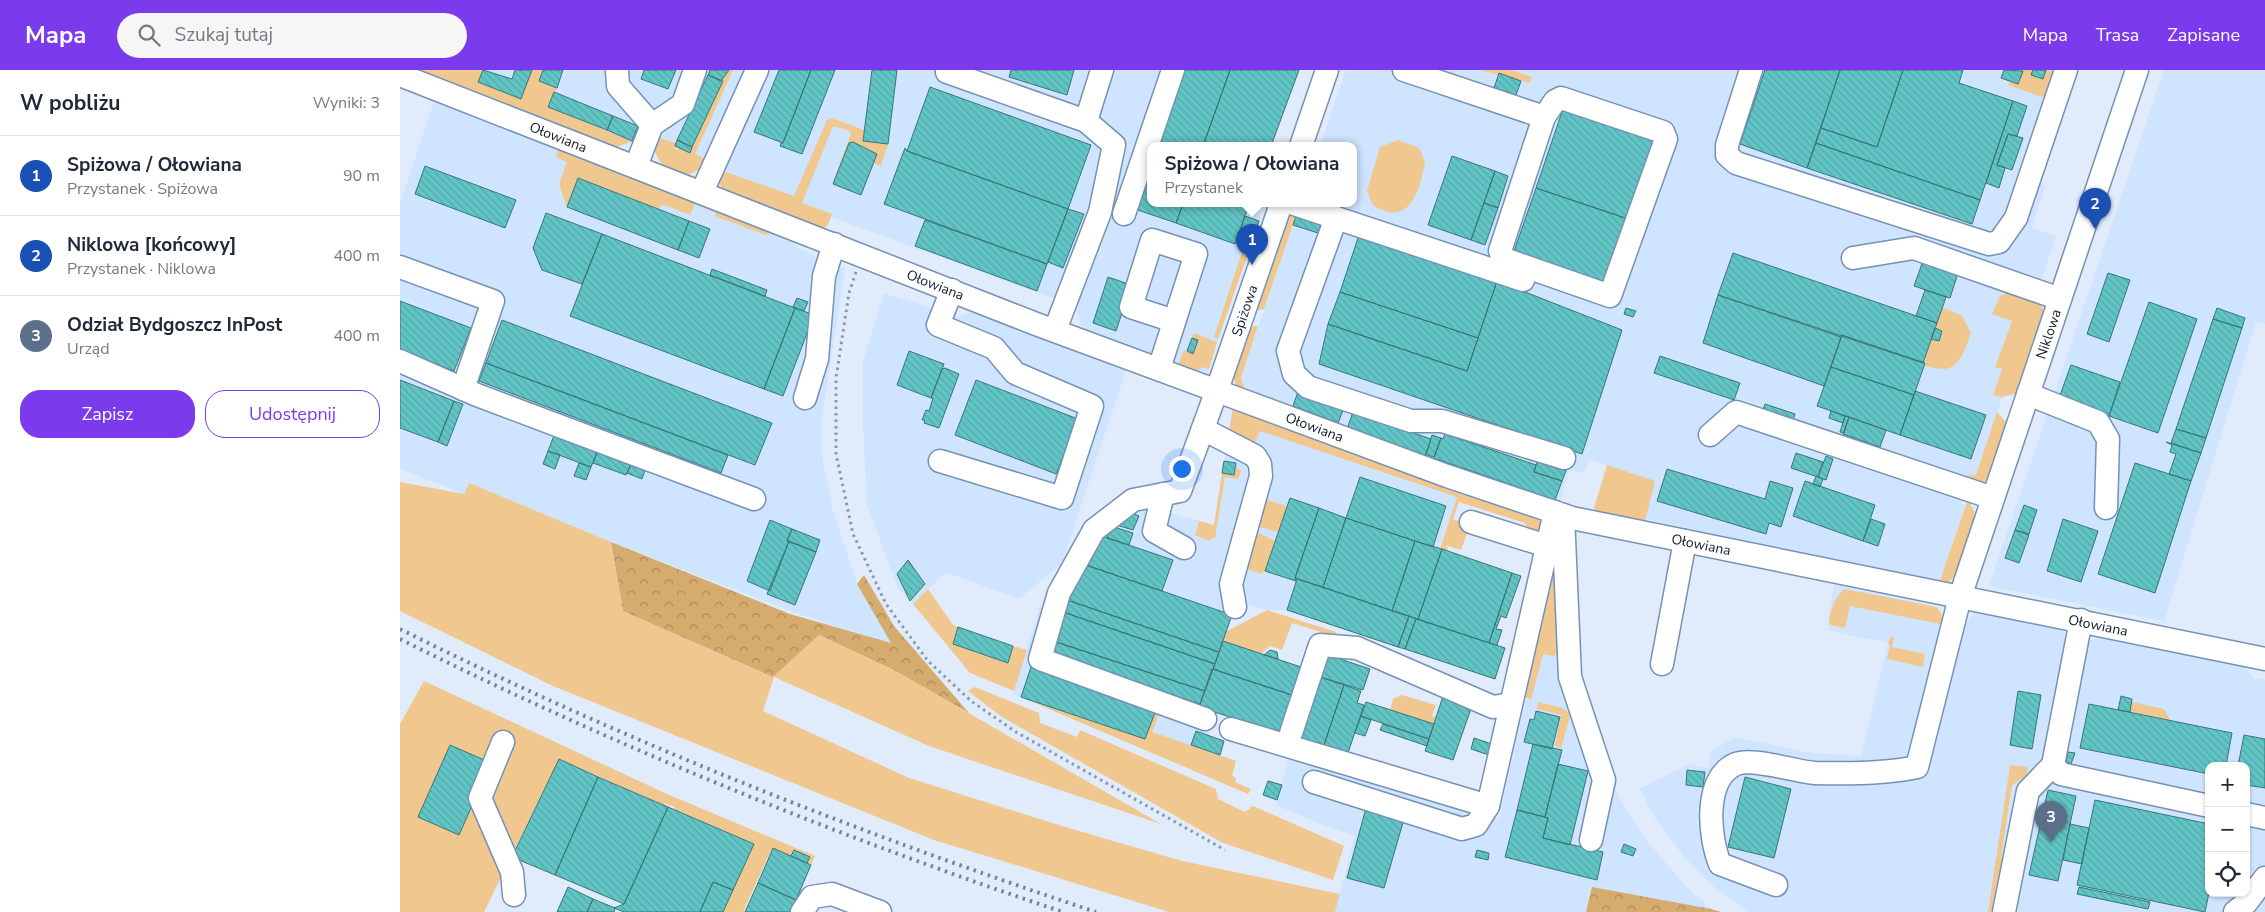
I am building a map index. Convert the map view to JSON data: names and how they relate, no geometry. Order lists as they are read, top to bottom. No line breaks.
{"streets":{"street":["Ołowiana","Spiżowa","Niklowa"]},"crossings":[["Ołowiana","Spiżowa"],["Ołowiana","Niklowa"]],"page":{"header":"Mapa","search":"Szukaj tutaj","nav":["Mapa","Trasa","Zapisane"],"heading":["W pobliżu","Wyniki: 3"],"list":[{"mark":"1","name":"Spiżowa / Ołowiana","note":"Przystanek · Spiżowa","value":"90 m"},{"mark":"2","name":"Niklowa [końcowy]","note":"Przystanek · Niklowa","value":"400 m"},{"mark":"3","name":"Odział Bydgoszcz InPost","note":"Urząd","value":"400 m"}],"popup":["Spiżowa / Ołowiana","Przystanek"],"pins":["2","1","3"],"buttons":["Zapisz","Udostępnij"],"map_buttons":["+","−"]}}
